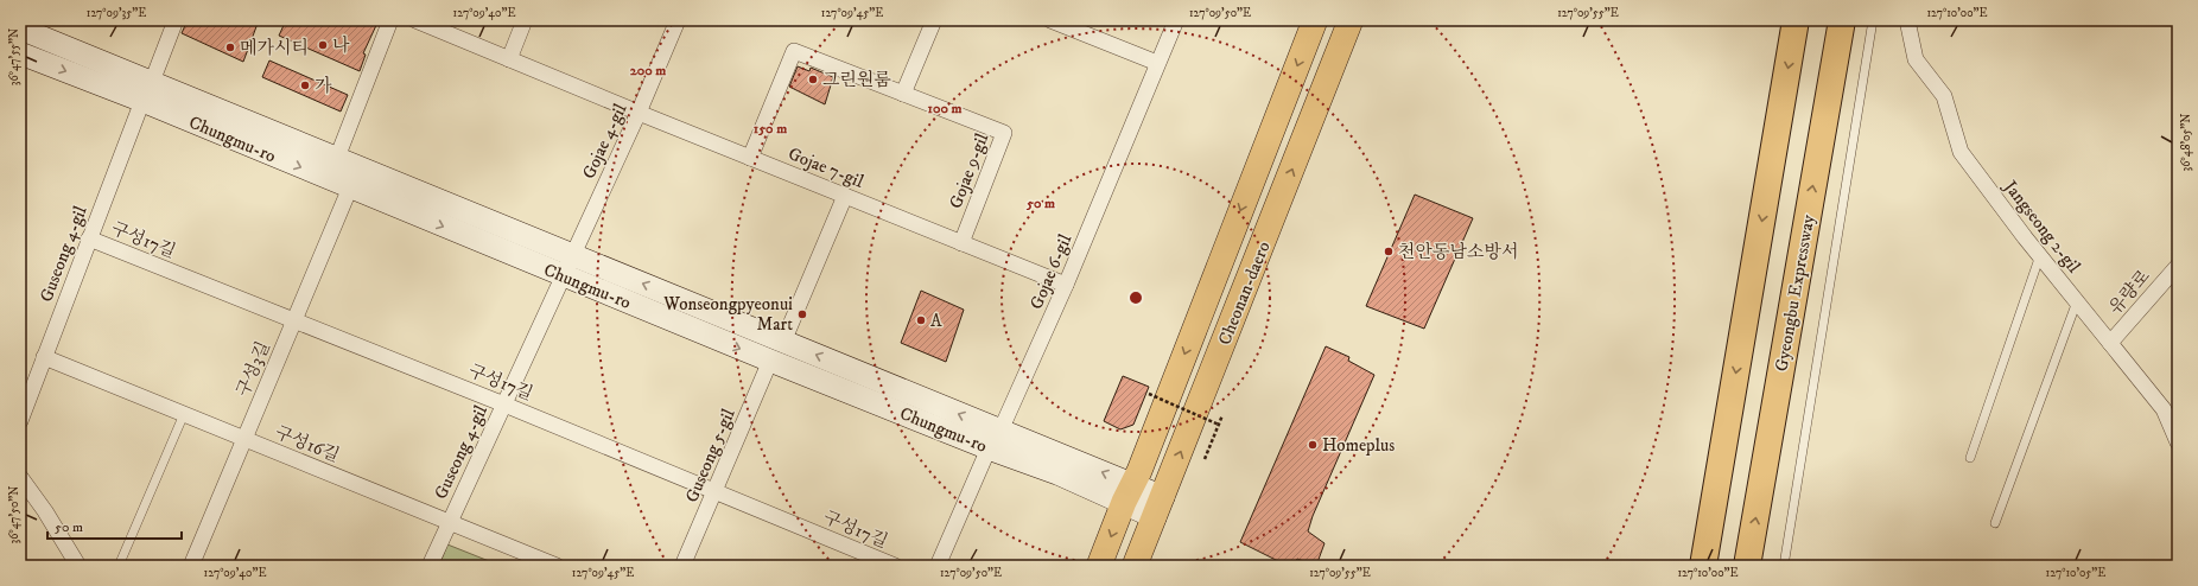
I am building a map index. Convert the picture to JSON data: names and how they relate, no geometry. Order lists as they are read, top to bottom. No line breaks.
{"streets":{"highway":["Gyeongbu Expressway"],"main road":["Chungmu-ro","Cheonan-daero"],"street":["Gojae 4-gil","Gojae 7-gil","Gojae 9-gil","Jangseong 2-gil","구성17길","Guseong 4-gil","Gojae 6-gil","유량로","구성3길","구성16길","Guseong 5-gil"]},"crossings":[["Chungmu-ro","Gojae 4-gil"],["Chungmu-ro","Guseong 4-gil"],["Chungmu-ro","Gojae 6-gil"],["Chungmu-ro","Cheonan-daero"],["Chungmu-ro","구성3길"],["Chungmu-ro","Guseong 5-gil"],["Gojae 4-gil","Gojae 7-gil"],["Gojae 4-gil","Guseong 4-gil"],["Gojae 7-gil","Gojae 9-gil"],["Gojae 7-gil","Gojae 6-gil"],["Jangseong 2-gil","유량로"],["구성17길","Guseong 4-gil"],["구성17길","구성3길"],["구성17길","Guseong 5-gil"],["Guseong 4-gil","구성16길"],["구성3길","구성16길"]],"places":["나","메가시티","그린원룸","가","천안동남소방서","Wonseongpyeonui Mart","A","Homeplus"],"scale_bar":"50 m","coordinates":["127°09'35\"E","127°09'40\"E","127°09'45\"E","127°09'50\"E","127°09'55\"E","127°10'00\"E","36°47'55\"N","36°48'05\"N","36°47'50\"N","127°10'05\"E"],"rings":["200 m","100 m","150 m","50 m"]}
